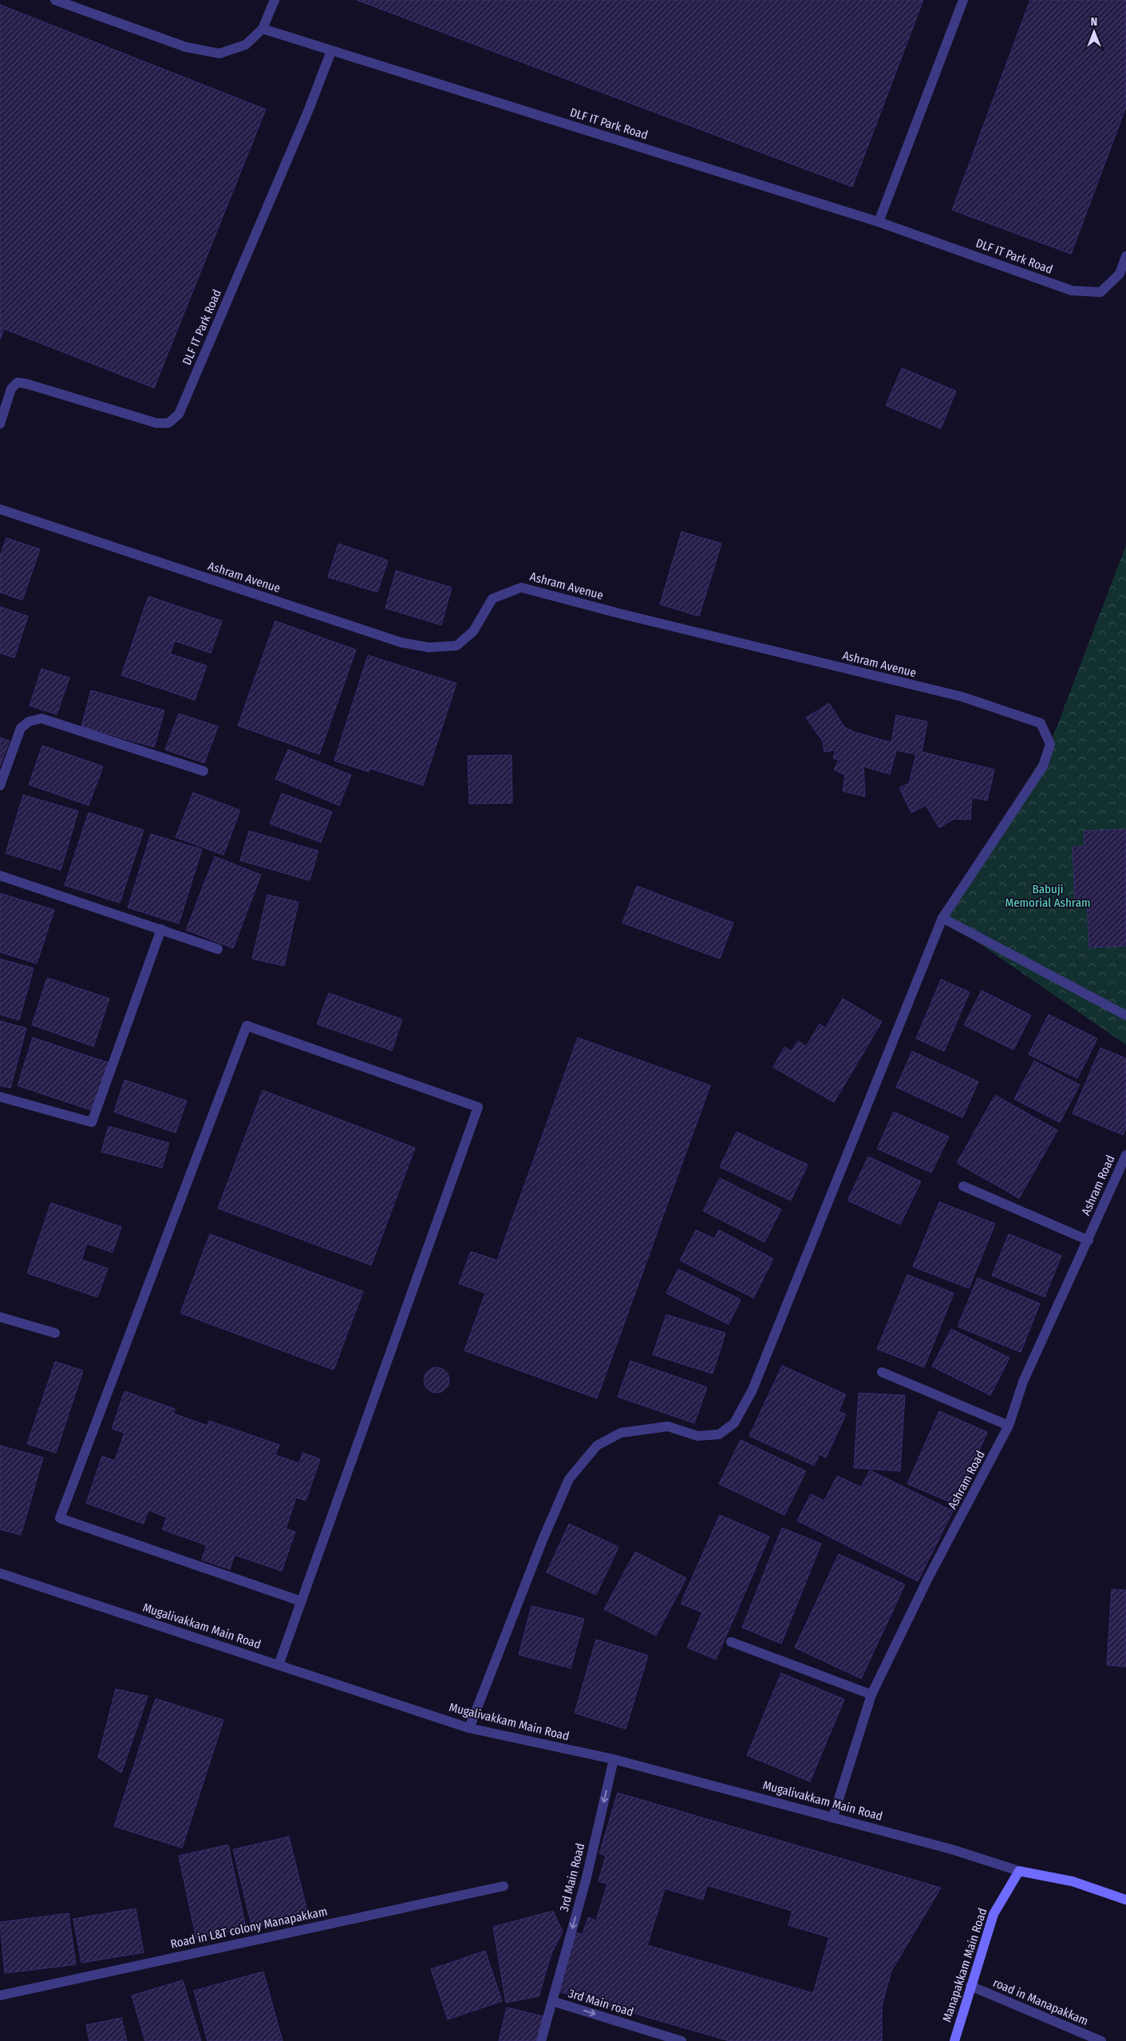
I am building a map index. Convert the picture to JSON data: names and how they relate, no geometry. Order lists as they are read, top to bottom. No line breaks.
{"streets":{"main road":["Manapakkam Main Road"],"street":["DLF IT Park Road","Ashram Avenue","Ashram Road","Mugalivakkam Main Road","3rd Main Road","Road in L&T colony Manapakkam","road in Manapakkam","3rd Main road"]},"crossings":[["Ashram Road","Mugalivakkam Main Road"],["Mugalivakkam Main Road","3rd Main Road"],["Mugalivakkam Main Road","Manapakkam Main Road"],["3rd Main Road","3rd Main road"],["Manapakkam Main Road","road in Manapakkam"]],"one_way":["3rd Main Road","3rd Main road"],"parks":["Babuji Memorial Ashram"],"north":"top"}
